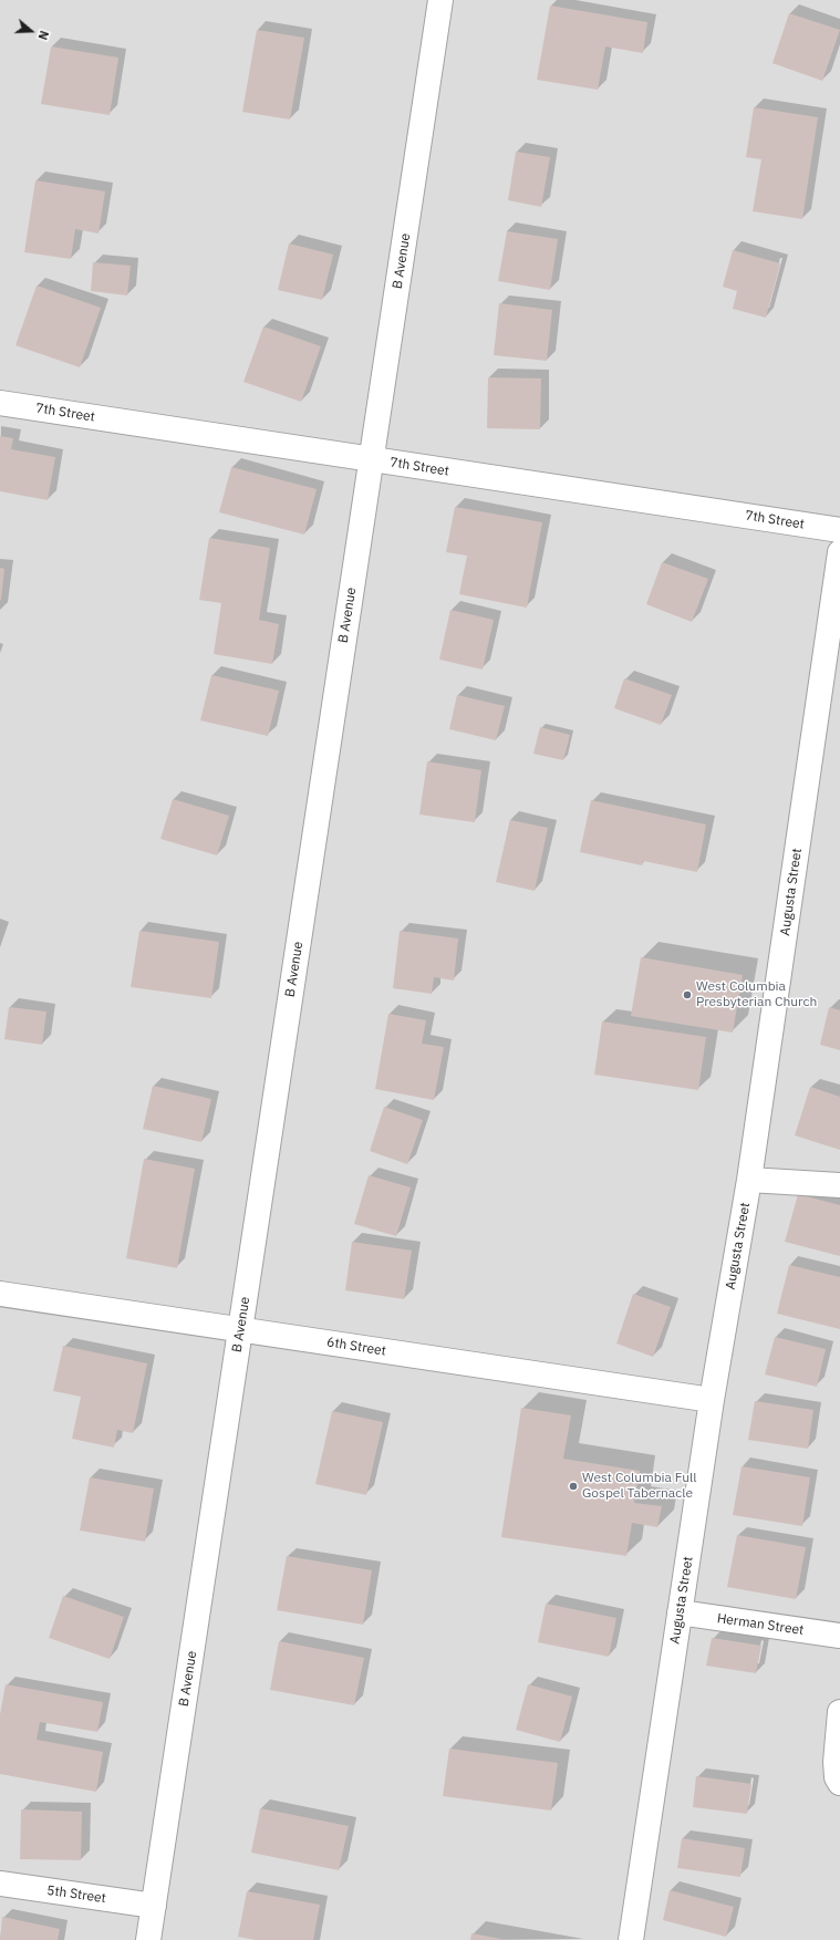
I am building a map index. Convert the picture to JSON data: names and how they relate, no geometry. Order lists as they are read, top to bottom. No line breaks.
{"streets":{"street":["B Avenue","7th Street","Augusta Street","6th Street","Herman Street","5th Street"]},"crossings":[["B Avenue","7th Street"],["B Avenue","6th Street"],["B Avenue","5th Street"],["Augusta Street","6th Street"],["Augusta Street","Herman Street"]],"places":["West Columbia Presbyterian Church","West Columbia Full Gospel Tabernacle"],"north":"right"}
